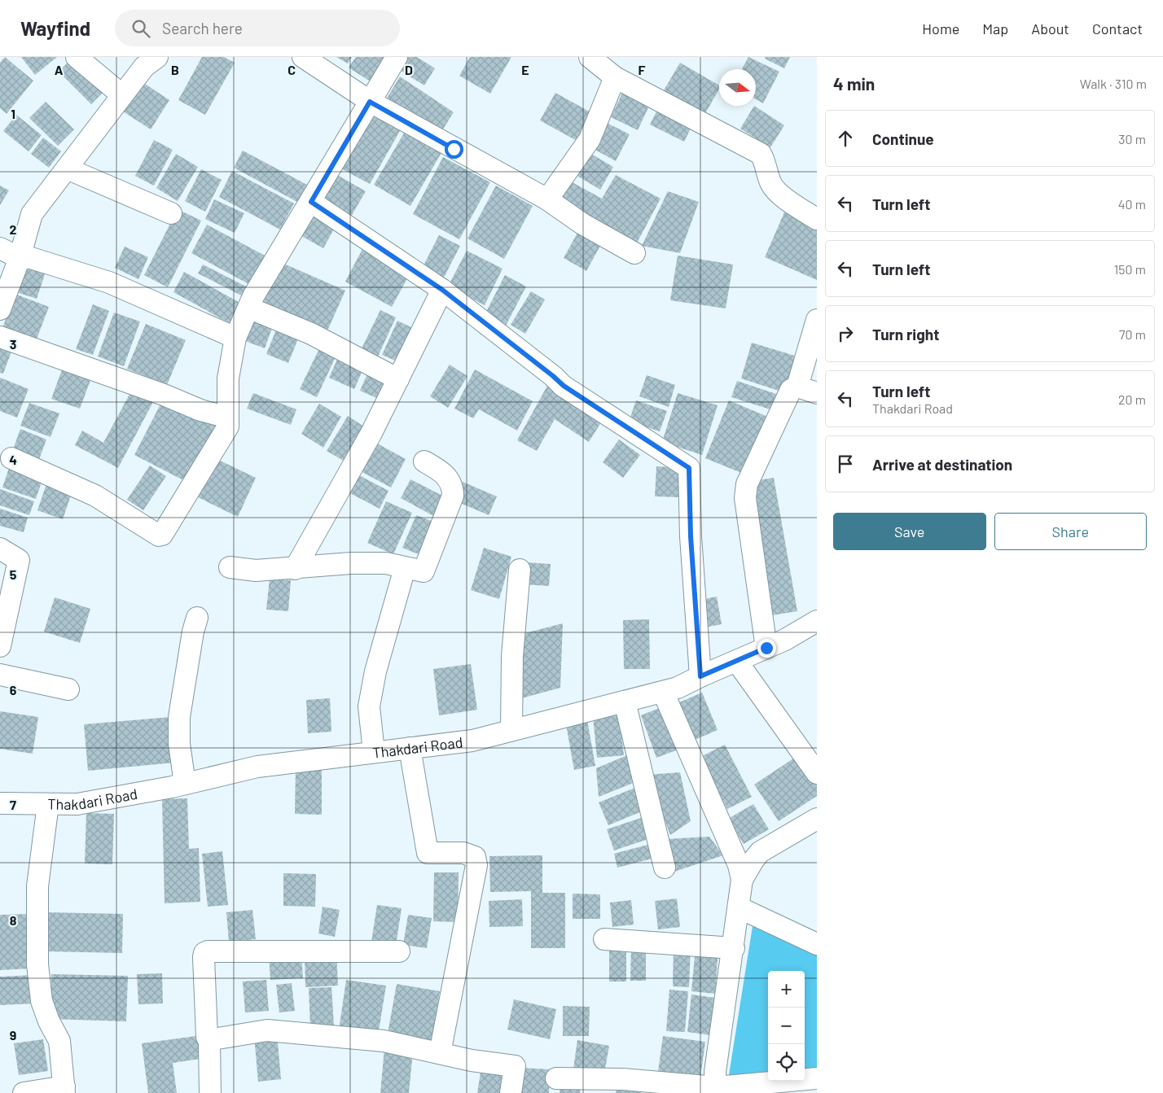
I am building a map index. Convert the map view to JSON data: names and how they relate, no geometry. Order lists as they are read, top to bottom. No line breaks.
{"streets":{"street":["Thakdari Road"]},"north":"right","page":{"header":"Wayfind","search":"Search here","nav":["Home","Map","About","Contact"],"heading":["4 min","Walk · 310 m"],"list":[["Continue","30 m"],["Turn left","40 m"],["Turn left","150 m"],["Turn right","70 m"],["Turn left","Thakdari Road","20 m"],"Arrive at destination"],"buttons":["Save","Share"],"map_buttons":["+","−"]},"grid":{"columns":["A","B","C","D","E","F"],"rows":["1","2","3","4","5","6","7","8","9"]}}
